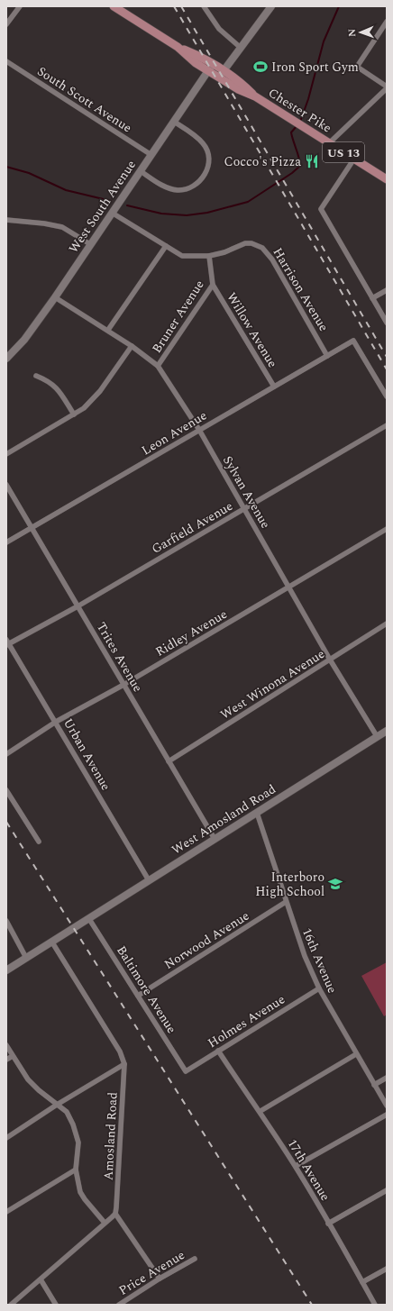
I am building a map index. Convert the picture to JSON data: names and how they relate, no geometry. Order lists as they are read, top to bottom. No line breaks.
{"streets":{"main road":["Chester Pike","US 13"],"street":["South Scott Avenue","West South Avenue","Harrison Avenue","Bruner Avenue","Willow Avenue","Leon Avenue","Sylvan Avenue","Garfield Avenue","Ridley Avenue","Trites Avenue","West Winona Avenue","Urban Avenue","West Amosland Road","Norwood Avenue","16th Avenue","Baltimore Avenue","Holmes Avenue","Amosland Road","17th Avenue","Price Avenue"]},"crossings":[["South Scott Avenue","West South Avenue"],["Chester Pike","West South Avenue"],["West South Avenue","Harrison Avenue"],["West South Avenue","Sylvan Avenue"],["Harrison Avenue","Bruner Avenue"],["Harrison Avenue","Leon Avenue"],["Bruner Avenue","Willow Avenue"],["Bruner Avenue","Sylvan Avenue"],["Willow Avenue","Leon Avenue"],["Leon Avenue","Sylvan Avenue"],["Leon Avenue","Trites Avenue"],["Sylvan Avenue","Garfield Avenue"],["Sylvan Avenue","Ridley Avenue"],["Sylvan Avenue","West Winona Avenue"],["Sylvan Avenue","West Amosland Road"],["Garfield Avenue","Trites Avenue"],["Garfield Avenue","Urban Avenue"],["Ridley Avenue","Trites Avenue"],["Ridley Avenue","Urban Avenue"],["Trites Avenue","West Winona Avenue"],["Trites Avenue","West Amosland Road"],["Urban Avenue","West Amosland Road"],["West Amosland Road","16th Avenue"],["West Amosland Road","Baltimore Avenue"],["West Amosland Road","Amosland Road"],["Norwood Avenue","16th Avenue"],["Norwood Avenue","Baltimore Avenue"],["16th Avenue","Holmes Avenue"],["Baltimore Avenue","Holmes Avenue"],["Holmes Avenue","17th Avenue"]],"places":{"sports":["Iron Sport Gym"],"restaurant":["Cocco's Pizza"],"school or university":["Interboro High School"]},"north":"left"}
